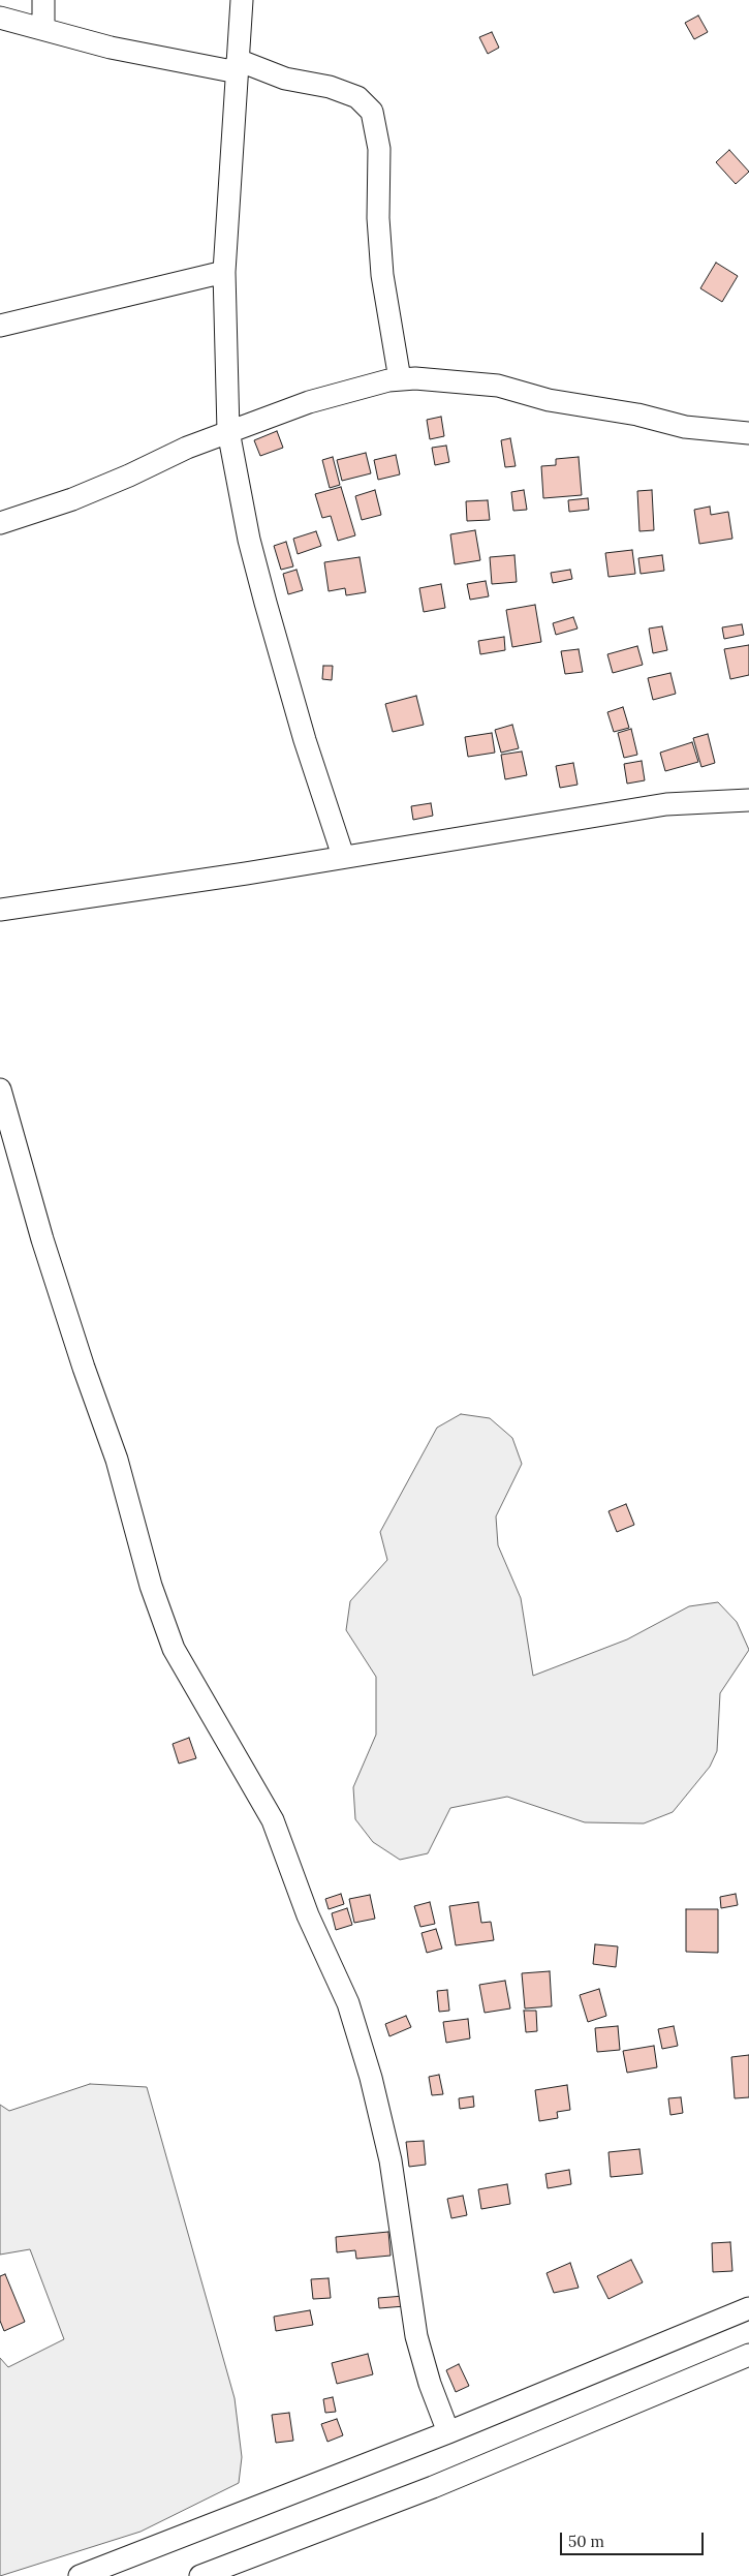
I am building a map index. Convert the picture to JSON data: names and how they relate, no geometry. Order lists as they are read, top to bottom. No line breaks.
{"scale_bar":"50 m"}
